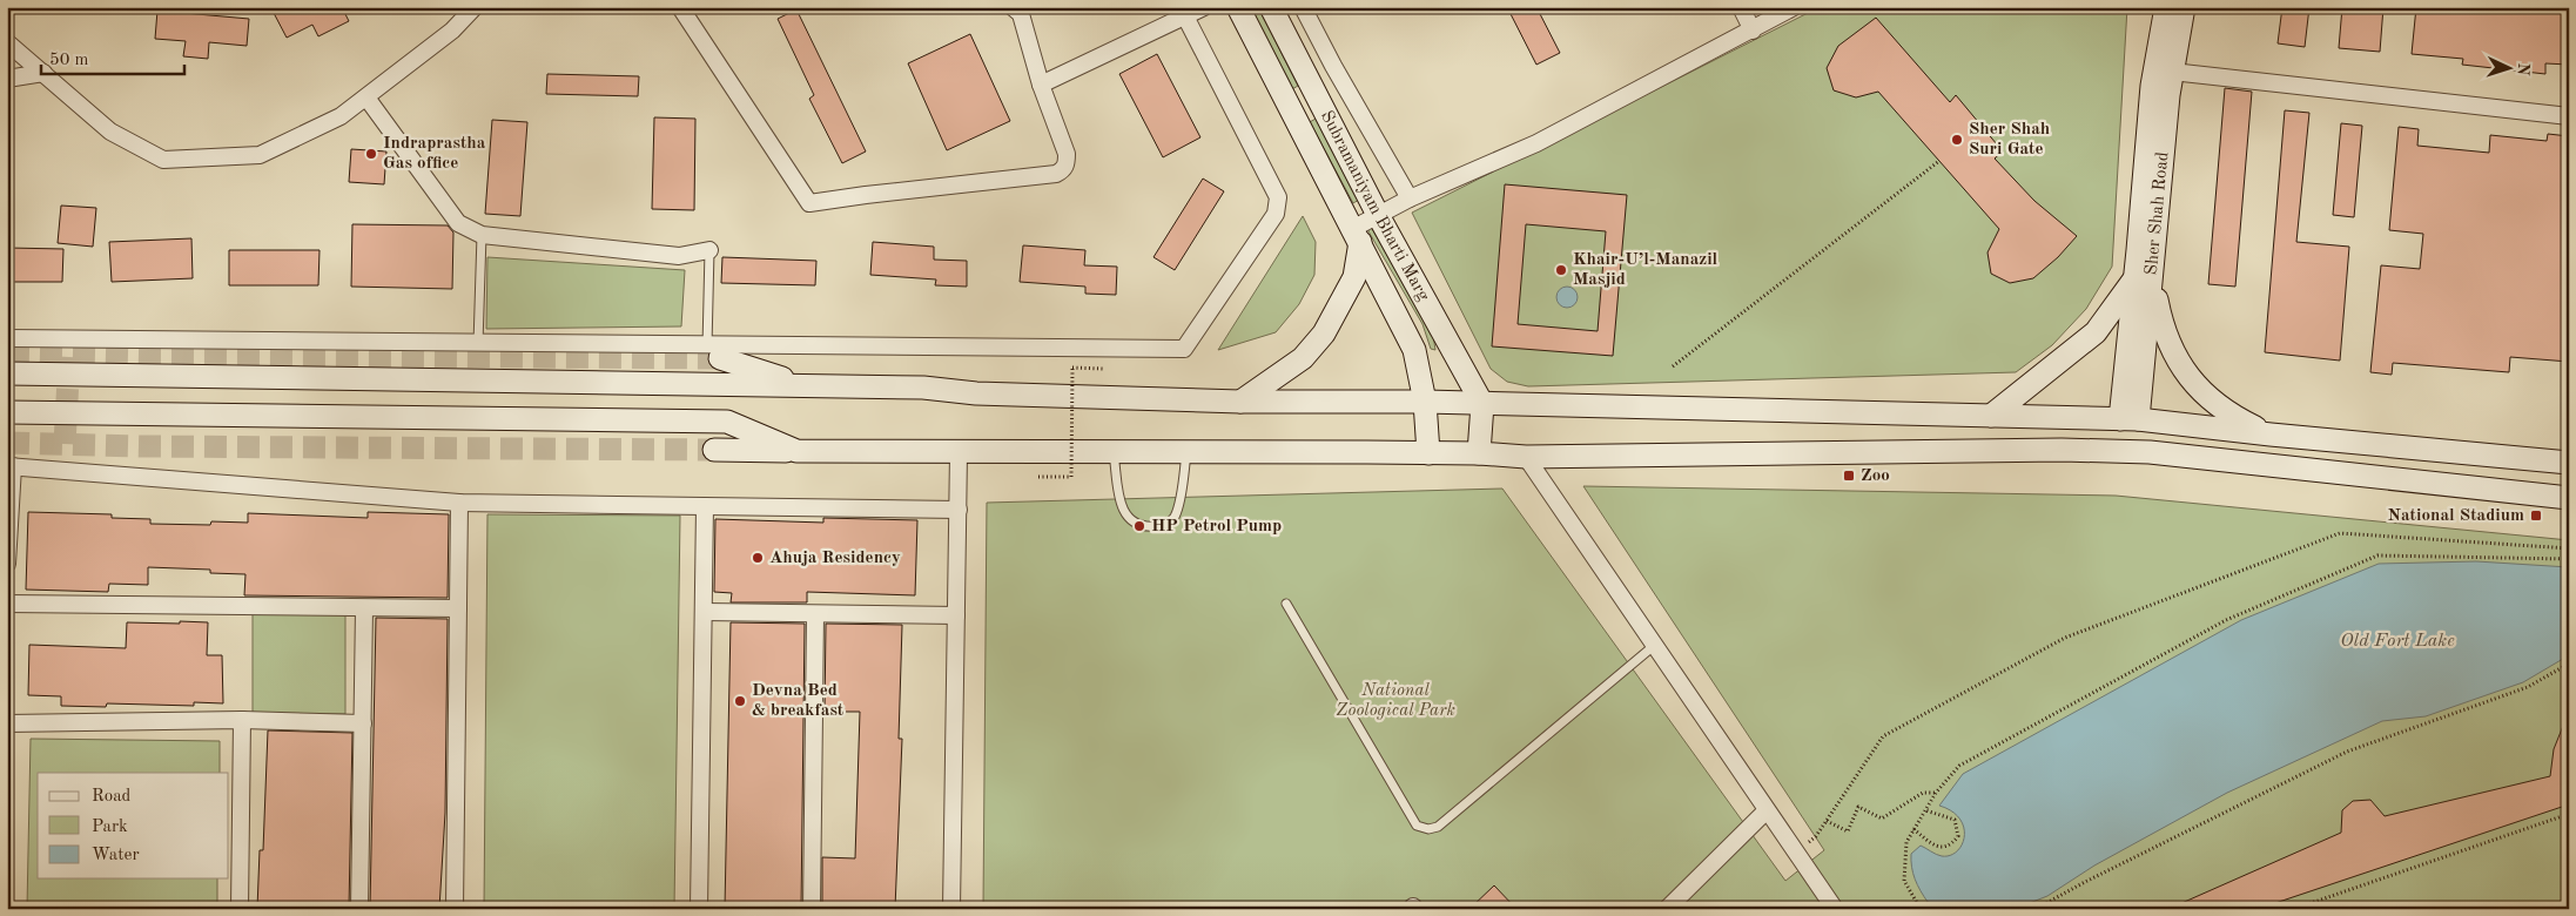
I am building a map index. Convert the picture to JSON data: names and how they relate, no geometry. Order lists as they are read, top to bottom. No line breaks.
{"streets":{"main road":["Subramaniyam Bharti Marg","Sher Shah Road"]},"water":["Old Fort Lake"],"parks":["National Zoological Park"],"places":{"other":["Sher Shah Suri Gate","Indraprastha Gas office","Khair-U’l-Manazil Masjid","HP Petrol Pump","Ahuja Residency","Devna Bed & breakfast"],"transit":["Zoo","National Stadium"]},"legend":["Road","Park","Water"],"scale_bar":"50 m","north":"right"}
